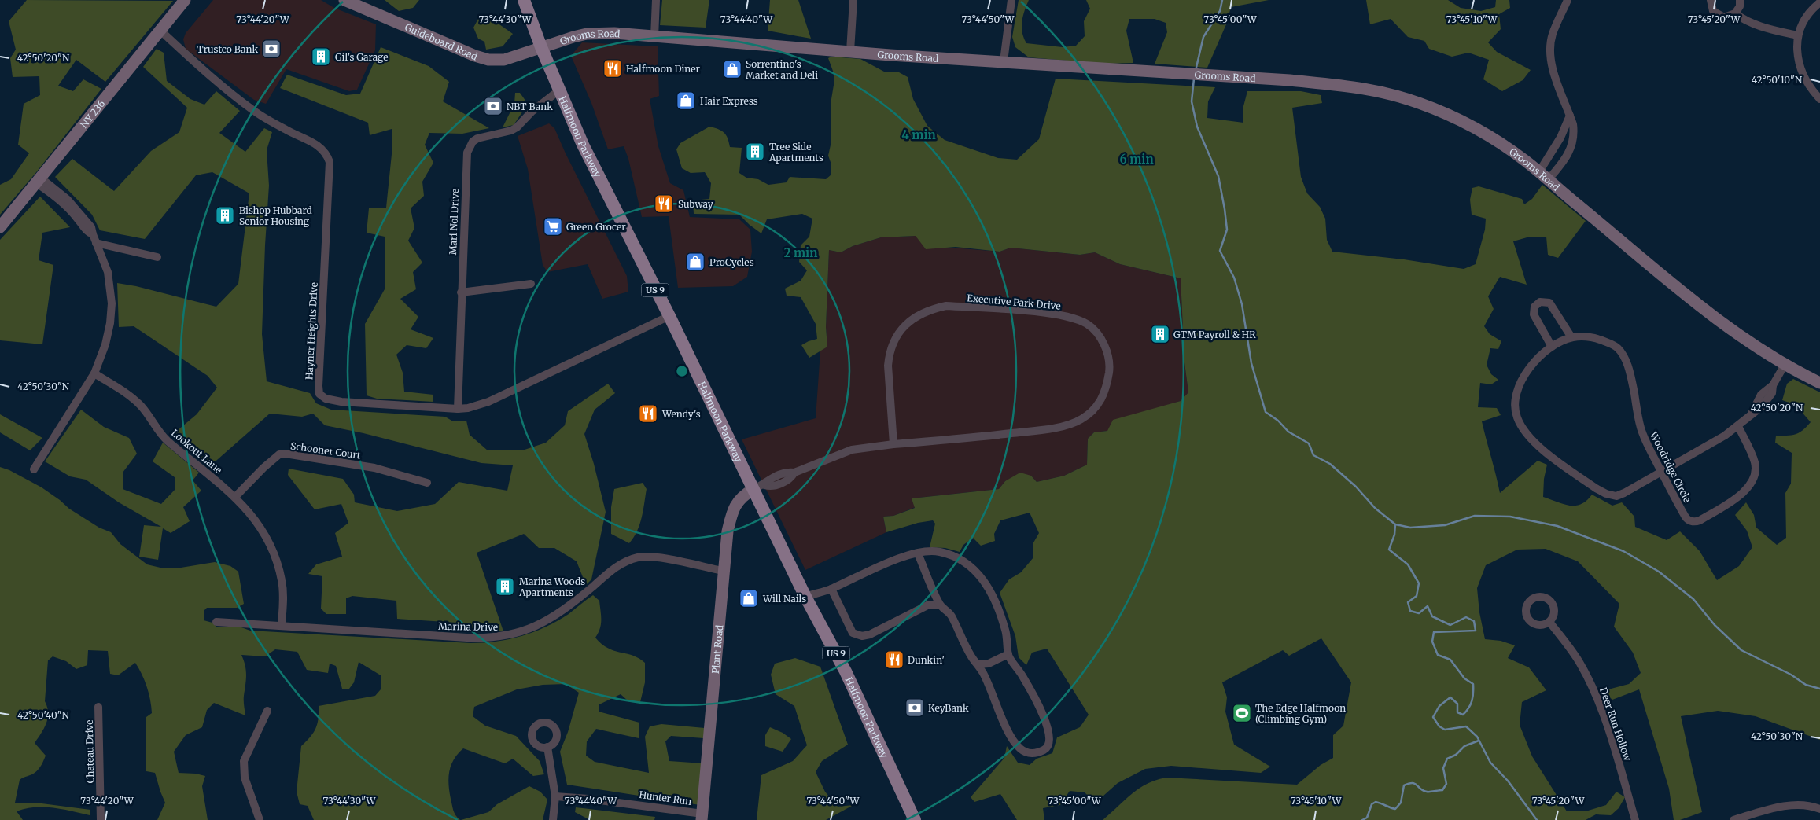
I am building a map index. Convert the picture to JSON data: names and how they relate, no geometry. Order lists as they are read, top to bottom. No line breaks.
{"streets":{"main road":["Halfmoon Parkway","US 9"],"street":["Grooms Road","Guideboard Road","NY 236","Mari Nol Drive","Executive Park Drive","Hayner Heights Drive","Schooner Court","Lookout Lane","Woodridge Circle","Marina Drive","Plant Road","Deer Run Hollow","Chateau Drive","Hunter Run"]},"crossings":[["Grooms Road","Guideboard Road"],["Grooms Road","Halfmoon Parkway"],["Guideboard Road","Halfmoon Parkway"],["NY 236","Hayner Heights Drive"],["Halfmoon Parkway","Mari Nol Drive"],["Halfmoon Parkway","Executive Park Drive"],["Halfmoon Parkway","Hayner Heights Drive"],["Halfmoon Parkway","Plant Road"],["Mari Nol Drive","Hayner Heights Drive"],["Executive Park Drive","Plant Road"],["Schooner Court","Lookout Lane"],["Marina Drive","Plant Road"],["Plant Road","Hunter Run"]],"places":{"bank":["Trustco Bank","NBT Bank","KeyBank"],"building":["Gil's Garage","Tree Side Apartments","Bishop Hubbard Senior Housing","GTM Payroll & HR","Marina Woods Apartments"],"restaurant":["Halfmoon Diner","Subway","Wendy's","Dunkin'"],"shop":["Sorrentino's Market and Deli","Hair Express","ProCycles","Will Nails"],"supermarket":["Green Grocer"],"sports":["The Edge Halfmoon (Climbing Gym)"]},"coordinates":["73°44'20\"W","73°44'30\"W","73°44'40\"W","73°44'50\"W","73°45'00\"W","73°45'10\"W","73°45'20\"W","42°50'20\"N","42°50'10\"N","42°50'30\"N","42°50'40\"N"],"rings":["4 min","6 min","2 min"]}
